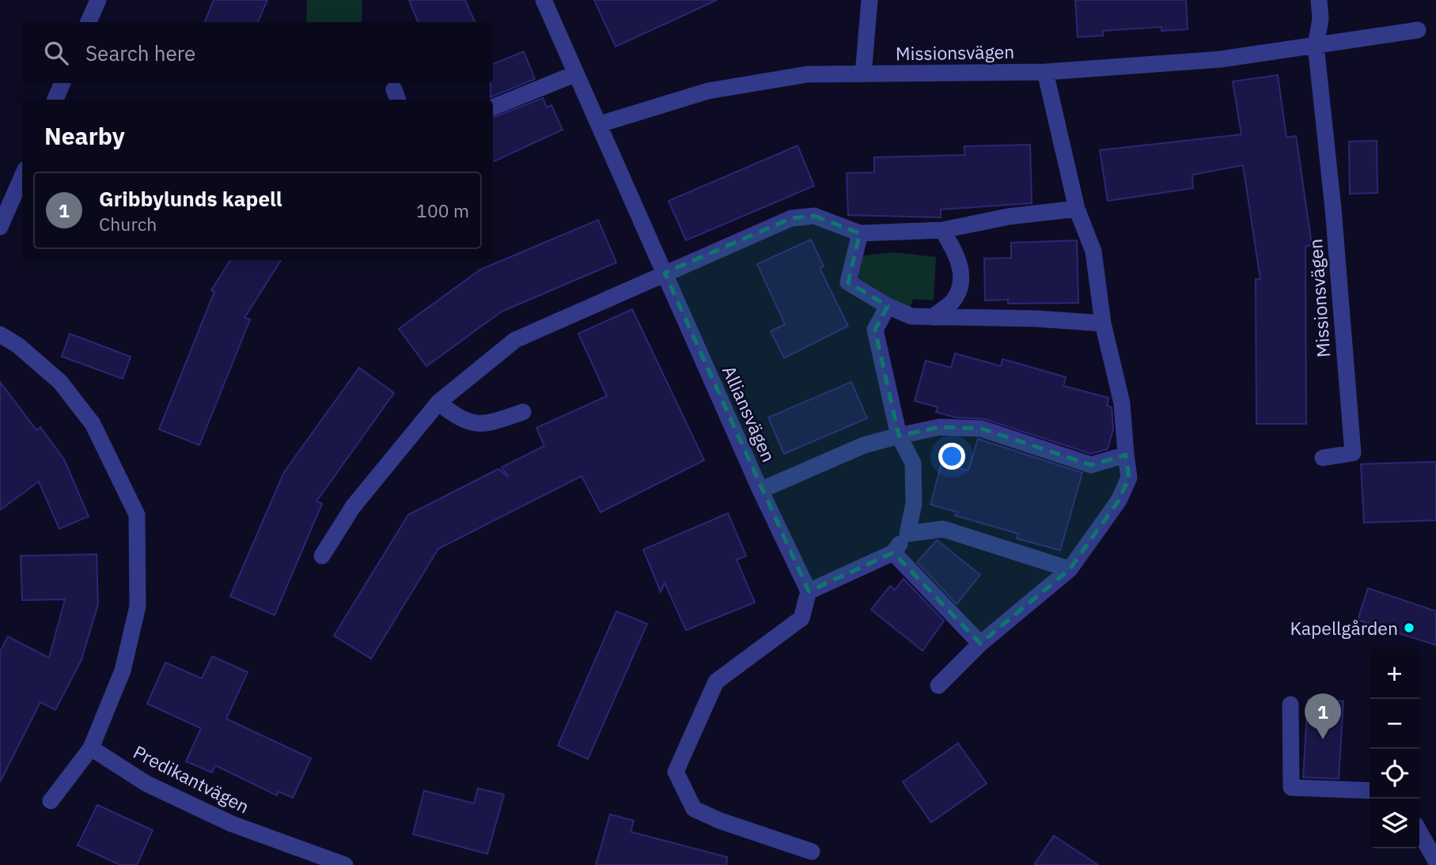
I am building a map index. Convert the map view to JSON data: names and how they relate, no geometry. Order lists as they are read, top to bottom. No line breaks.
{"streets":{"street":["Missionsvägen","Alliansvägen","Predikantvägen"]},"crossings":[["Missionsvägen","Alliansvägen"]],"places":["Kapellgården"],"page":{"search":"Search here","heading":"Nearby","list":[{"mark":"1","name":"Gribbylunds kapell","note":"Church","value":"100 m"}],"map_buttons":["+","−"],"pins":"1"}}
